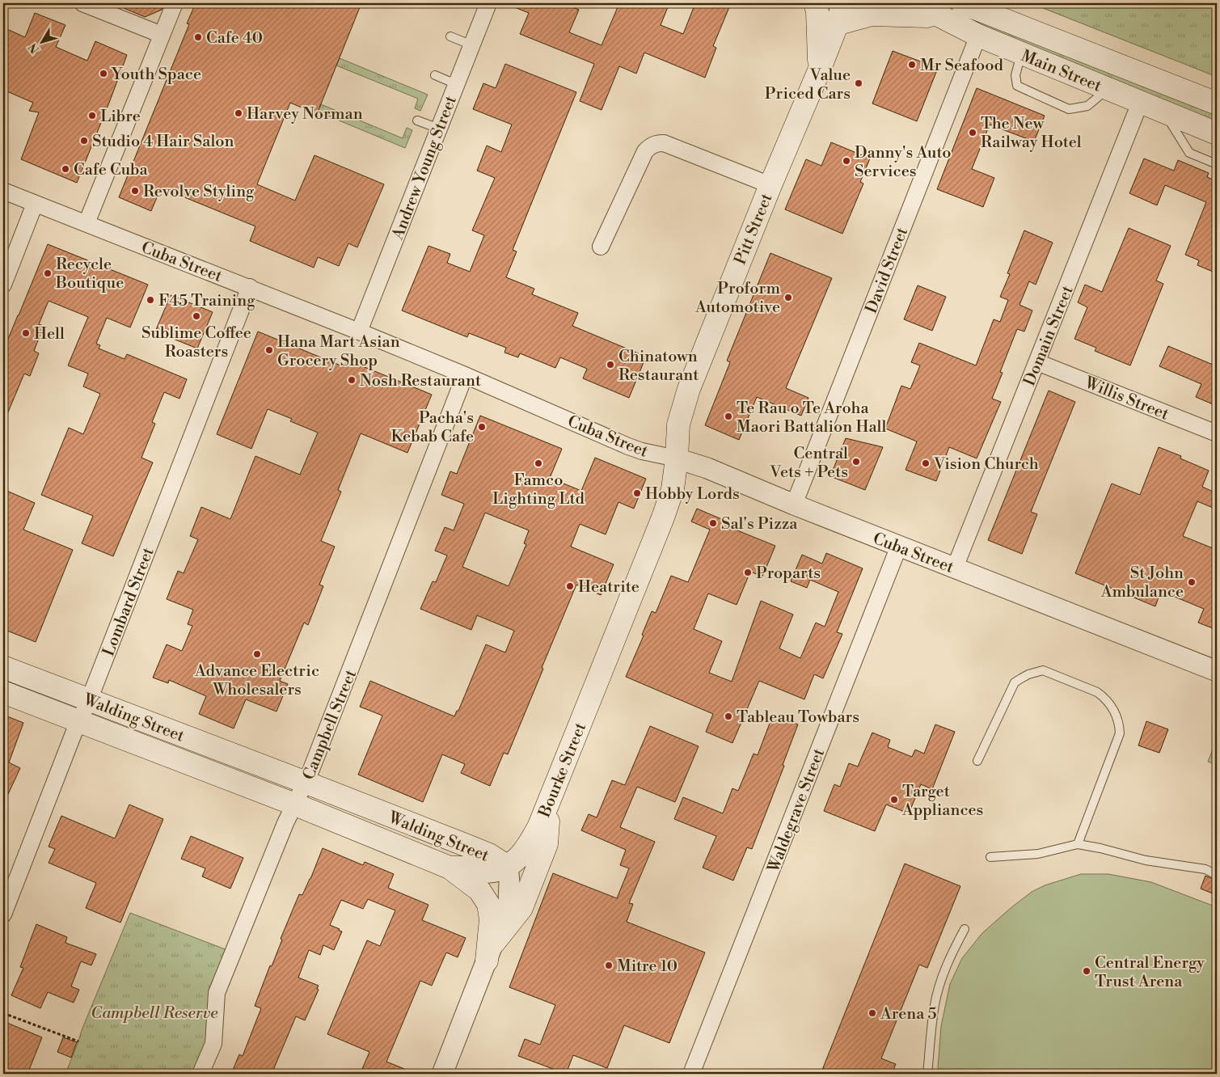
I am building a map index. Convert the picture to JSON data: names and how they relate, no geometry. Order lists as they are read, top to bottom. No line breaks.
{"streets":{"main road":["Main Street","Pitt Street","Walding Street","Bourke Street"],"street":["Andrew Young Street","Cuba Street","David Street","Domain Street","Willis Street","Lombard Street","Campbell Street","Waldegrave Street"]},"crossings":[["Main Street","David Street"],["Main Street","Domain Street"],["Andrew Young Street","Cuba Street"],["Pitt Street","Cuba Street"],["Pitt Street","Bourke Street"],["Cuba Street","David Street"],["Cuba Street","Domain Street"],["Cuba Street","Lombard Street"],["Cuba Street","Campbell Street"],["Cuba Street","Bourke Street"],["Cuba Street","Waldegrave Street"],["Domain Street","Willis Street"],["Lombard Street","Walding Street"],["Walding Street","Campbell Street"],["Walding Street","Bourke Street"]],"parks":["Campbell Reserve"],"places":["Cafe 40","Mr Seafood","Youth Space","Value Priced Cars","Harvey Norman","Libre","The New Railway Hotel","Studio 4 Hair Salon","Danny's Auto Services","Cafe Cuba","Revolve Styling","Recycle Boutique","Proform Automotive","F45 Training","Sublime Coffee Roasters","Hell","Hana Mart Asian Grocery Shop","Chinatown Restaurant","Nosh Restaurant","Te Rau o Te Aroha Maori Battalion Hall","Pacha's Kebab Cafe","Central Vets + Pets","Famco Lighting Ltd","Vision Church","Hobby Lords","Sal's Pizza","Proparts","St John Ambulance","Heatrite","Advance Electric Wholesalers","Tableau Towbars","Target Appliances","Mitre 10","Central Energy Trust Arena","Arena 5"],"north":"bottom left"}
